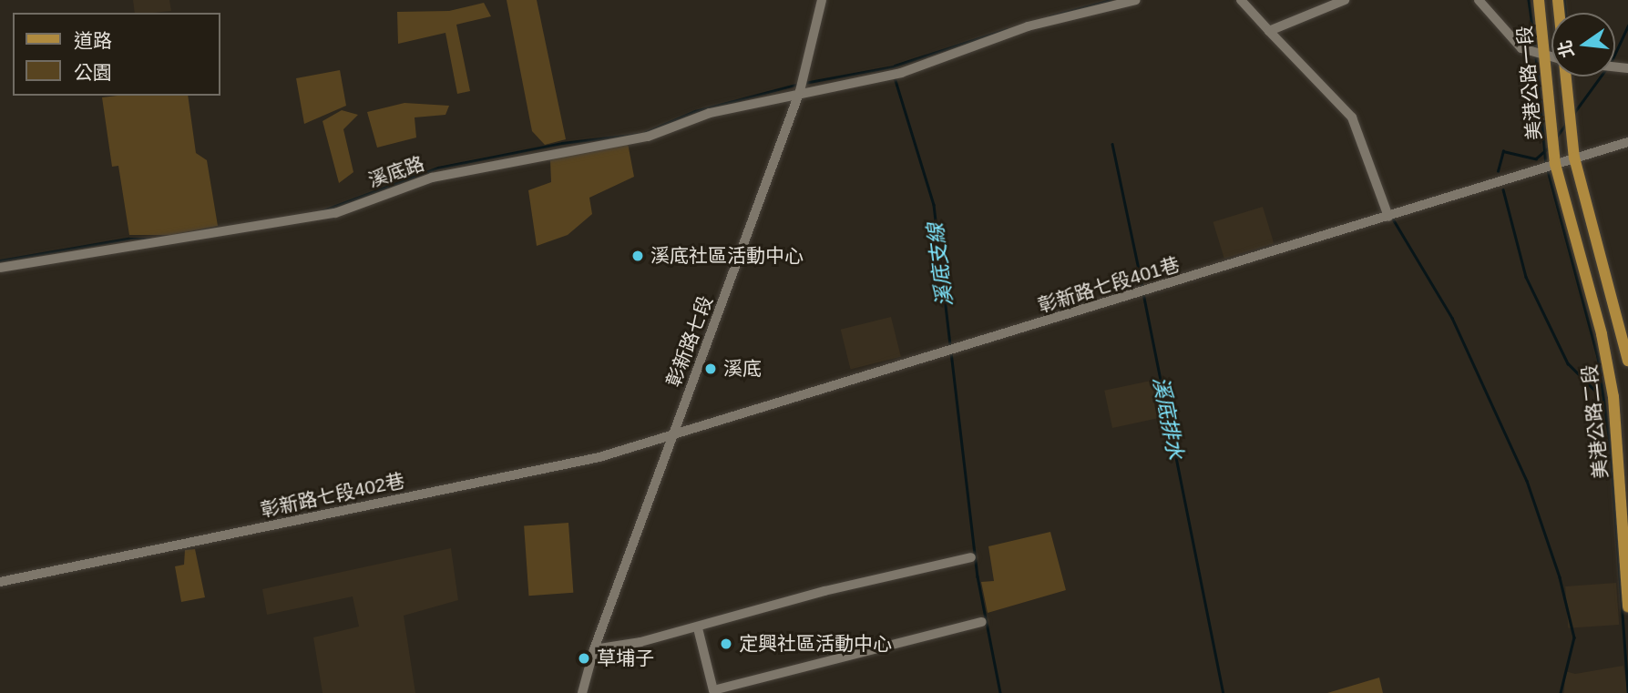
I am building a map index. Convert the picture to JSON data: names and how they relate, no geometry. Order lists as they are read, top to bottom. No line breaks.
{"streets":{"main road":["美港公路一段","美港公路二段"],"street":["溪底路","彰新路七段401巷","彰新路七段","彰新路七段402巷"]},"crossings":[["美港公路一段","彰新路七段401巷"],["美港公路一段","美港公路二段"],["溪底路","彰新路七段"],["彰新路七段401巷","彰新路七段"],["彰新路七段401巷","美港公路二段"],["彰新路七段401巷","彰新路七段402巷"],["彰新路七段","彰新路七段402巷"]],"water":["溪底支線","溪底排水"],"places":["溪底社區活動中心","溪底","定興社區活動中心","草埔子"],"legend":["道路","公園"],"north":"left"}
